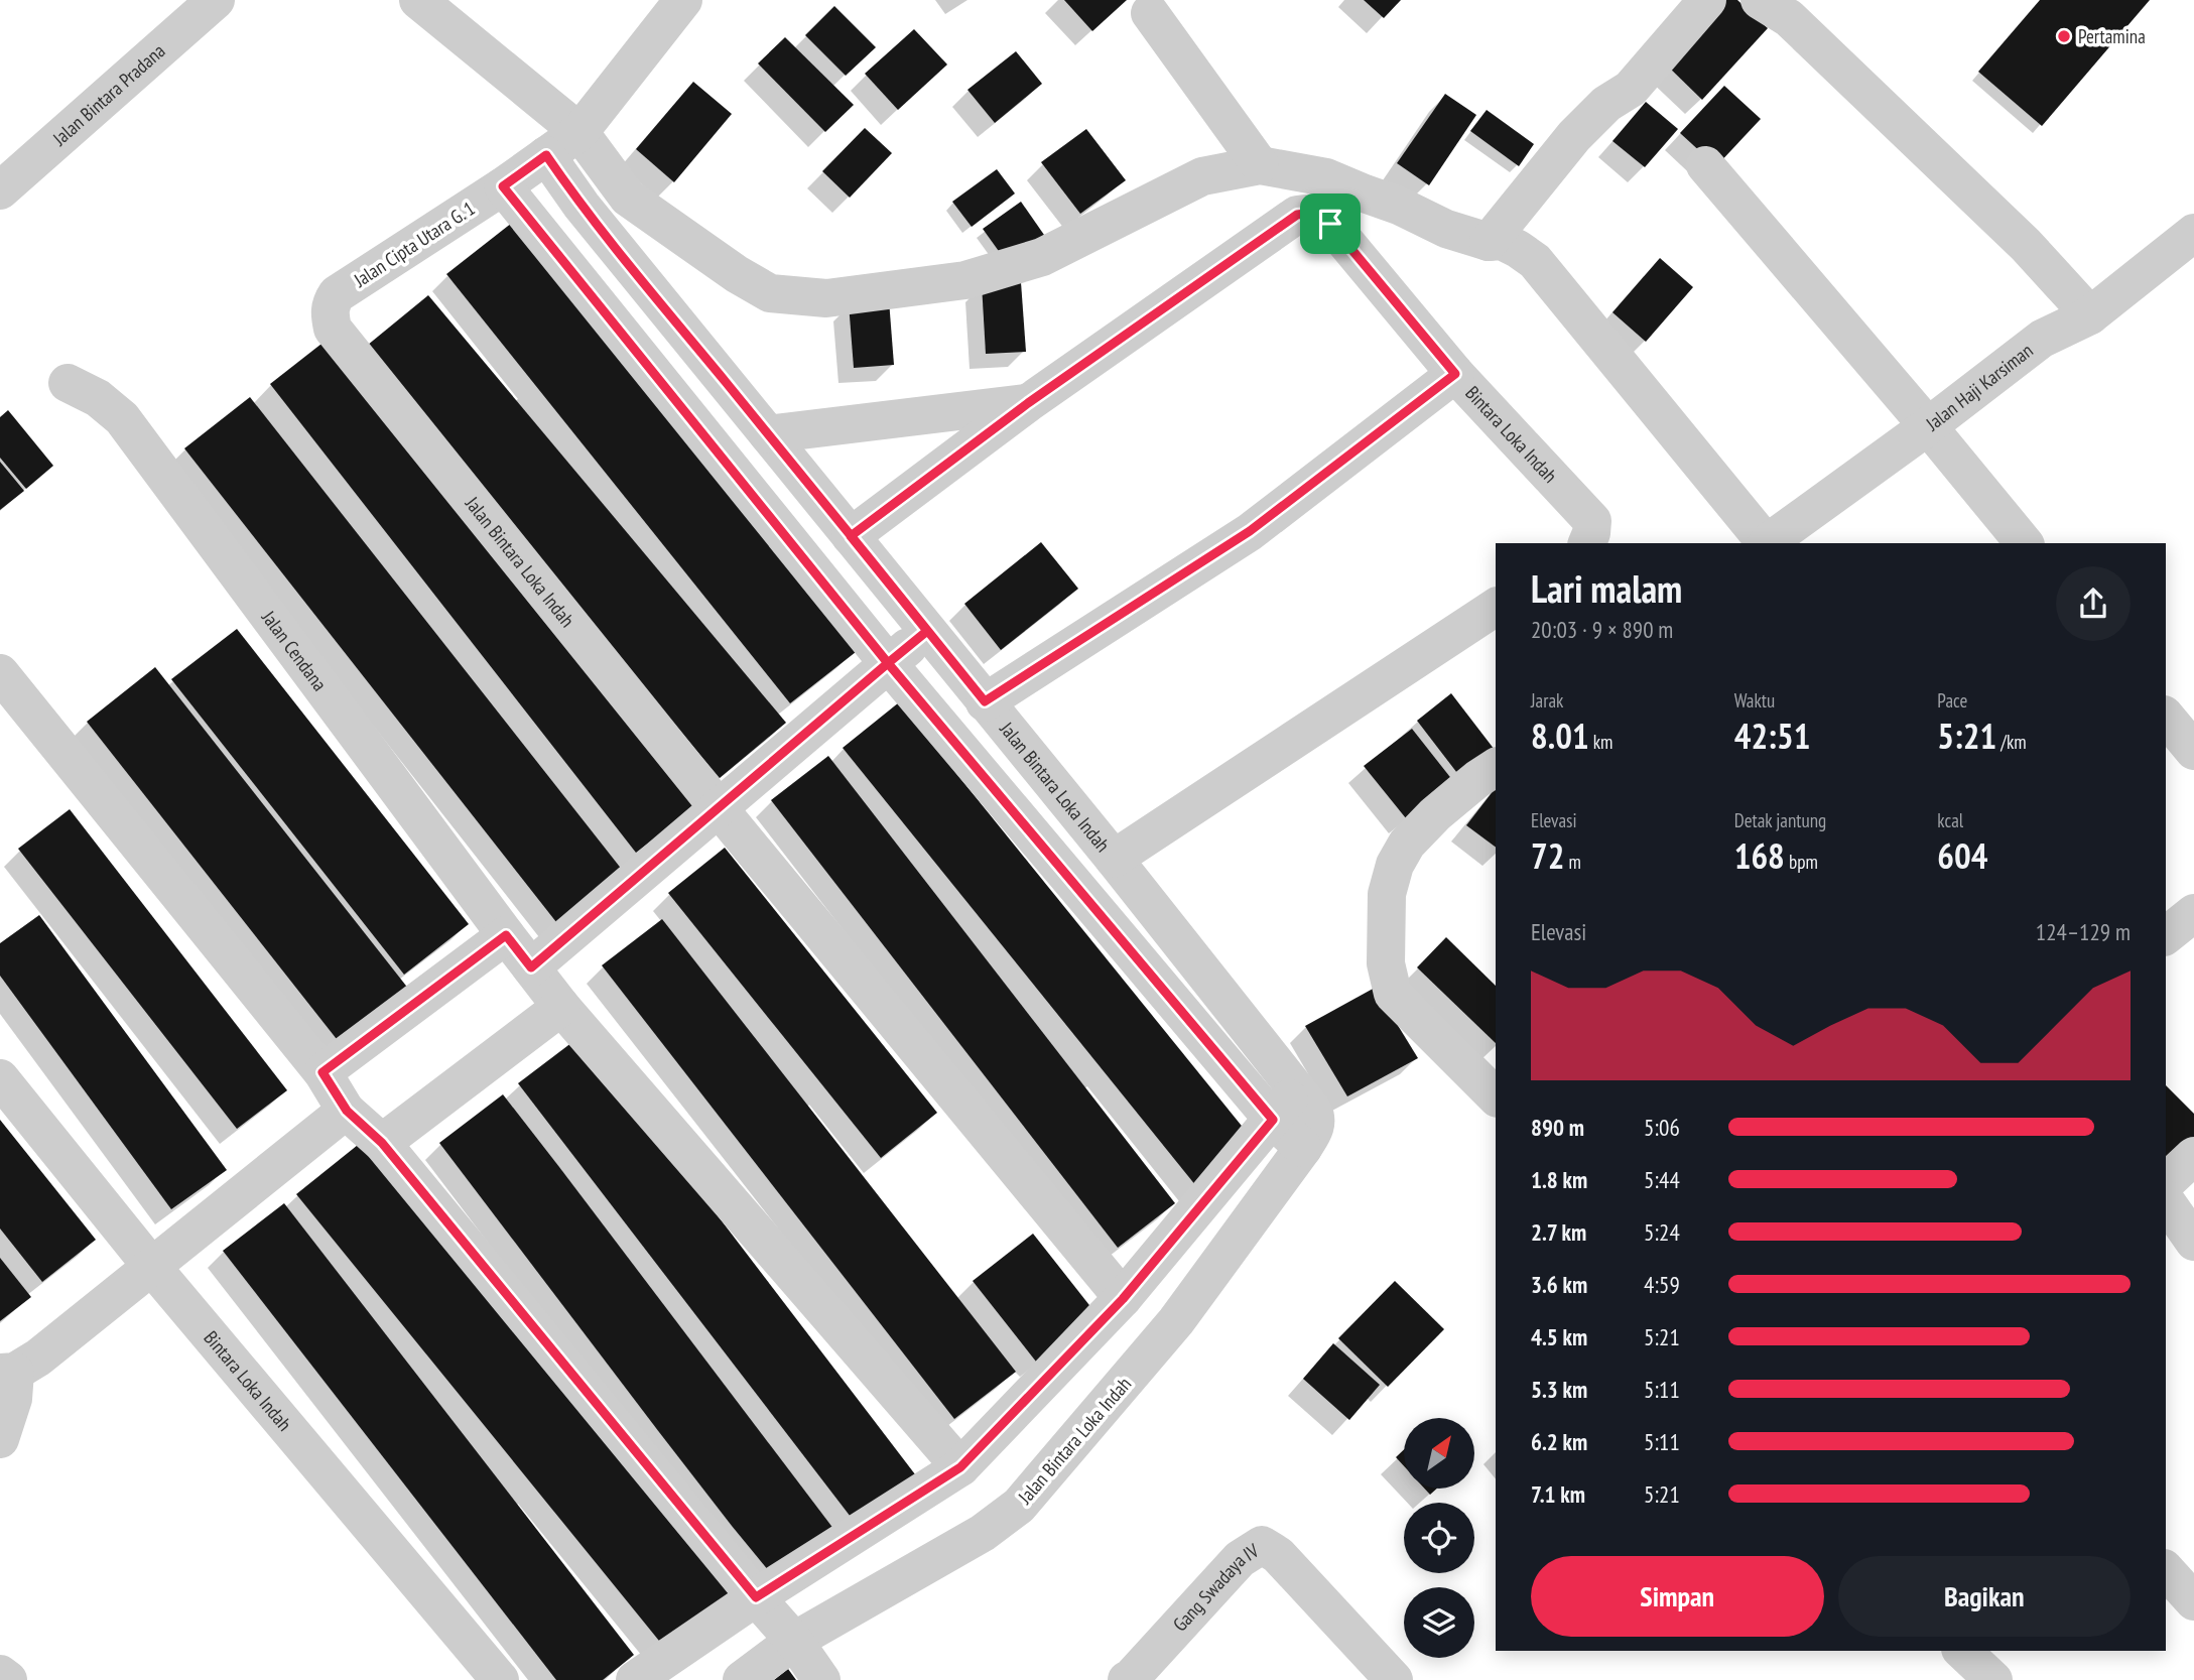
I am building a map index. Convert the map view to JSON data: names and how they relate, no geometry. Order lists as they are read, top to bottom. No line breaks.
{"streets":{"street":["Jalan Bintara Pradana","Jalan Cipta Utara G. 1","Jalan Haji Karsiman","Bintara Loka Indah","Jalan Bintara Loka Indah","Jalan Cendana","Gang Swadaya IV"]},"crossings":[["Jalan Cipta Utara G. 1","Jalan Bintara Loka Indah"],["Bintara Loka Indah","Jalan Bintara Loka Indah"]],"places":["Pertamina"],"north":"top right","page":{"heading":["Lari malam","20:03 · 9 × 890 m"],"stats":[["Jarak","8.01 km"],["Waktu","42:51"],["Pace","5:21 /km"],["Elevasi","72 m"],["Detak jantung","168 bpm"],["kcal","604"]],"chart":["Elevasi","124–129 m"],"list":[{"name":"890 m","note":"5:06"},{"name":"1.8 km","note":"5:44"},{"name":"2.7 km","note":"5:24"},{"name":"3.6 km","note":"4:59"},{"name":"4.5 km","note":"5:21"},{"name":"5.3 km","note":"5:11"},{"name":"6.2 km","note":"5:11"},{"name":"7.1 km","note":"5:21"}],"buttons":["Simpan","Bagikan"]}}
